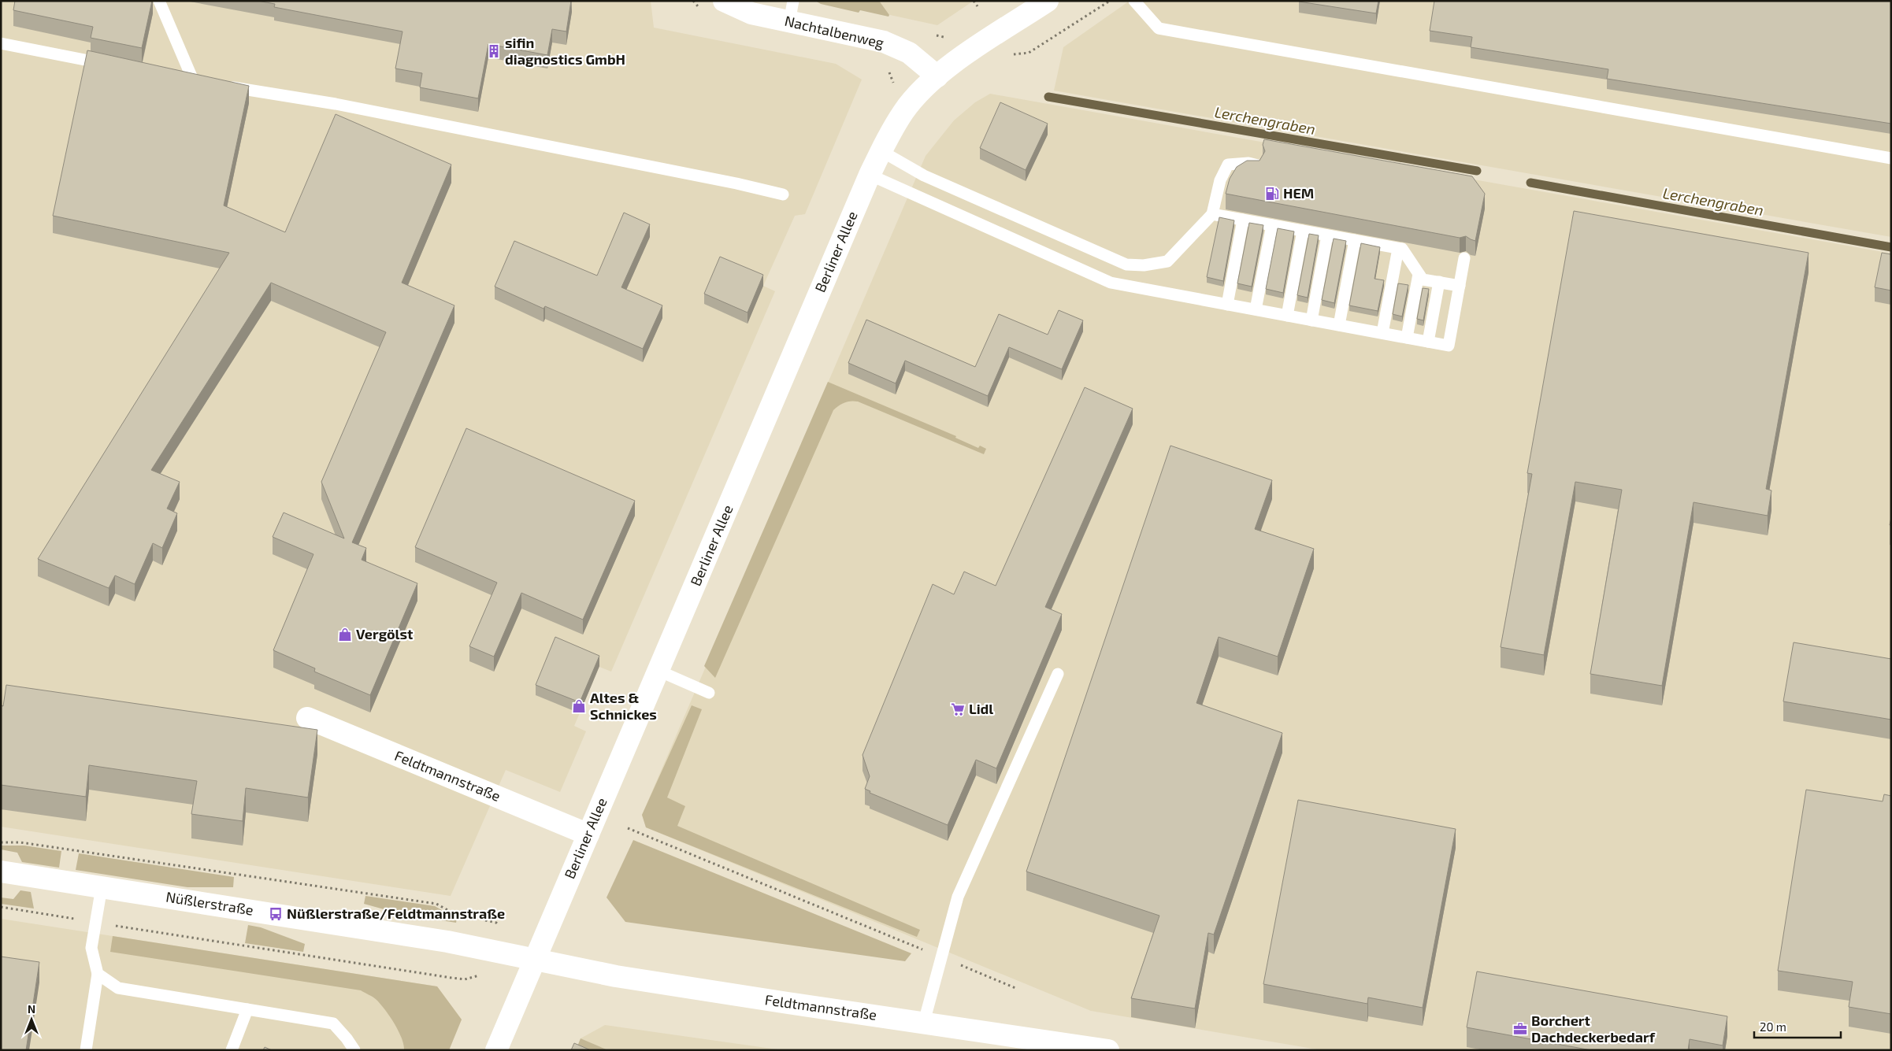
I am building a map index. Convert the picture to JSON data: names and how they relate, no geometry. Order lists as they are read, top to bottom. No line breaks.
{"streets":{"street":["Nachtalbenweg","Berliner Allee","Feldtmannstraße","Nüßlerstraße"]},"crossings":[["Nachtalbenweg","Berliner Allee"],["Berliner Allee","Feldtmannstraße"],["Berliner Allee","Nüßlerstraße"],["Feldtmannstraße","Nüßlerstraße"]],"water":["Lerchengraben"],"places":{"building":["sifin diagnostics GmbH"],"fuel station":["HEM"],"shop":["Vergölst","Altes & Schnickes"],"supermarket":["Lidl"],"bus stop":["Nüßlerstraße/Feldtmannstraße"],"office":["Borchert Dachdeckerbedarf"]},"scale_bar":"20 m","north":"top"}
